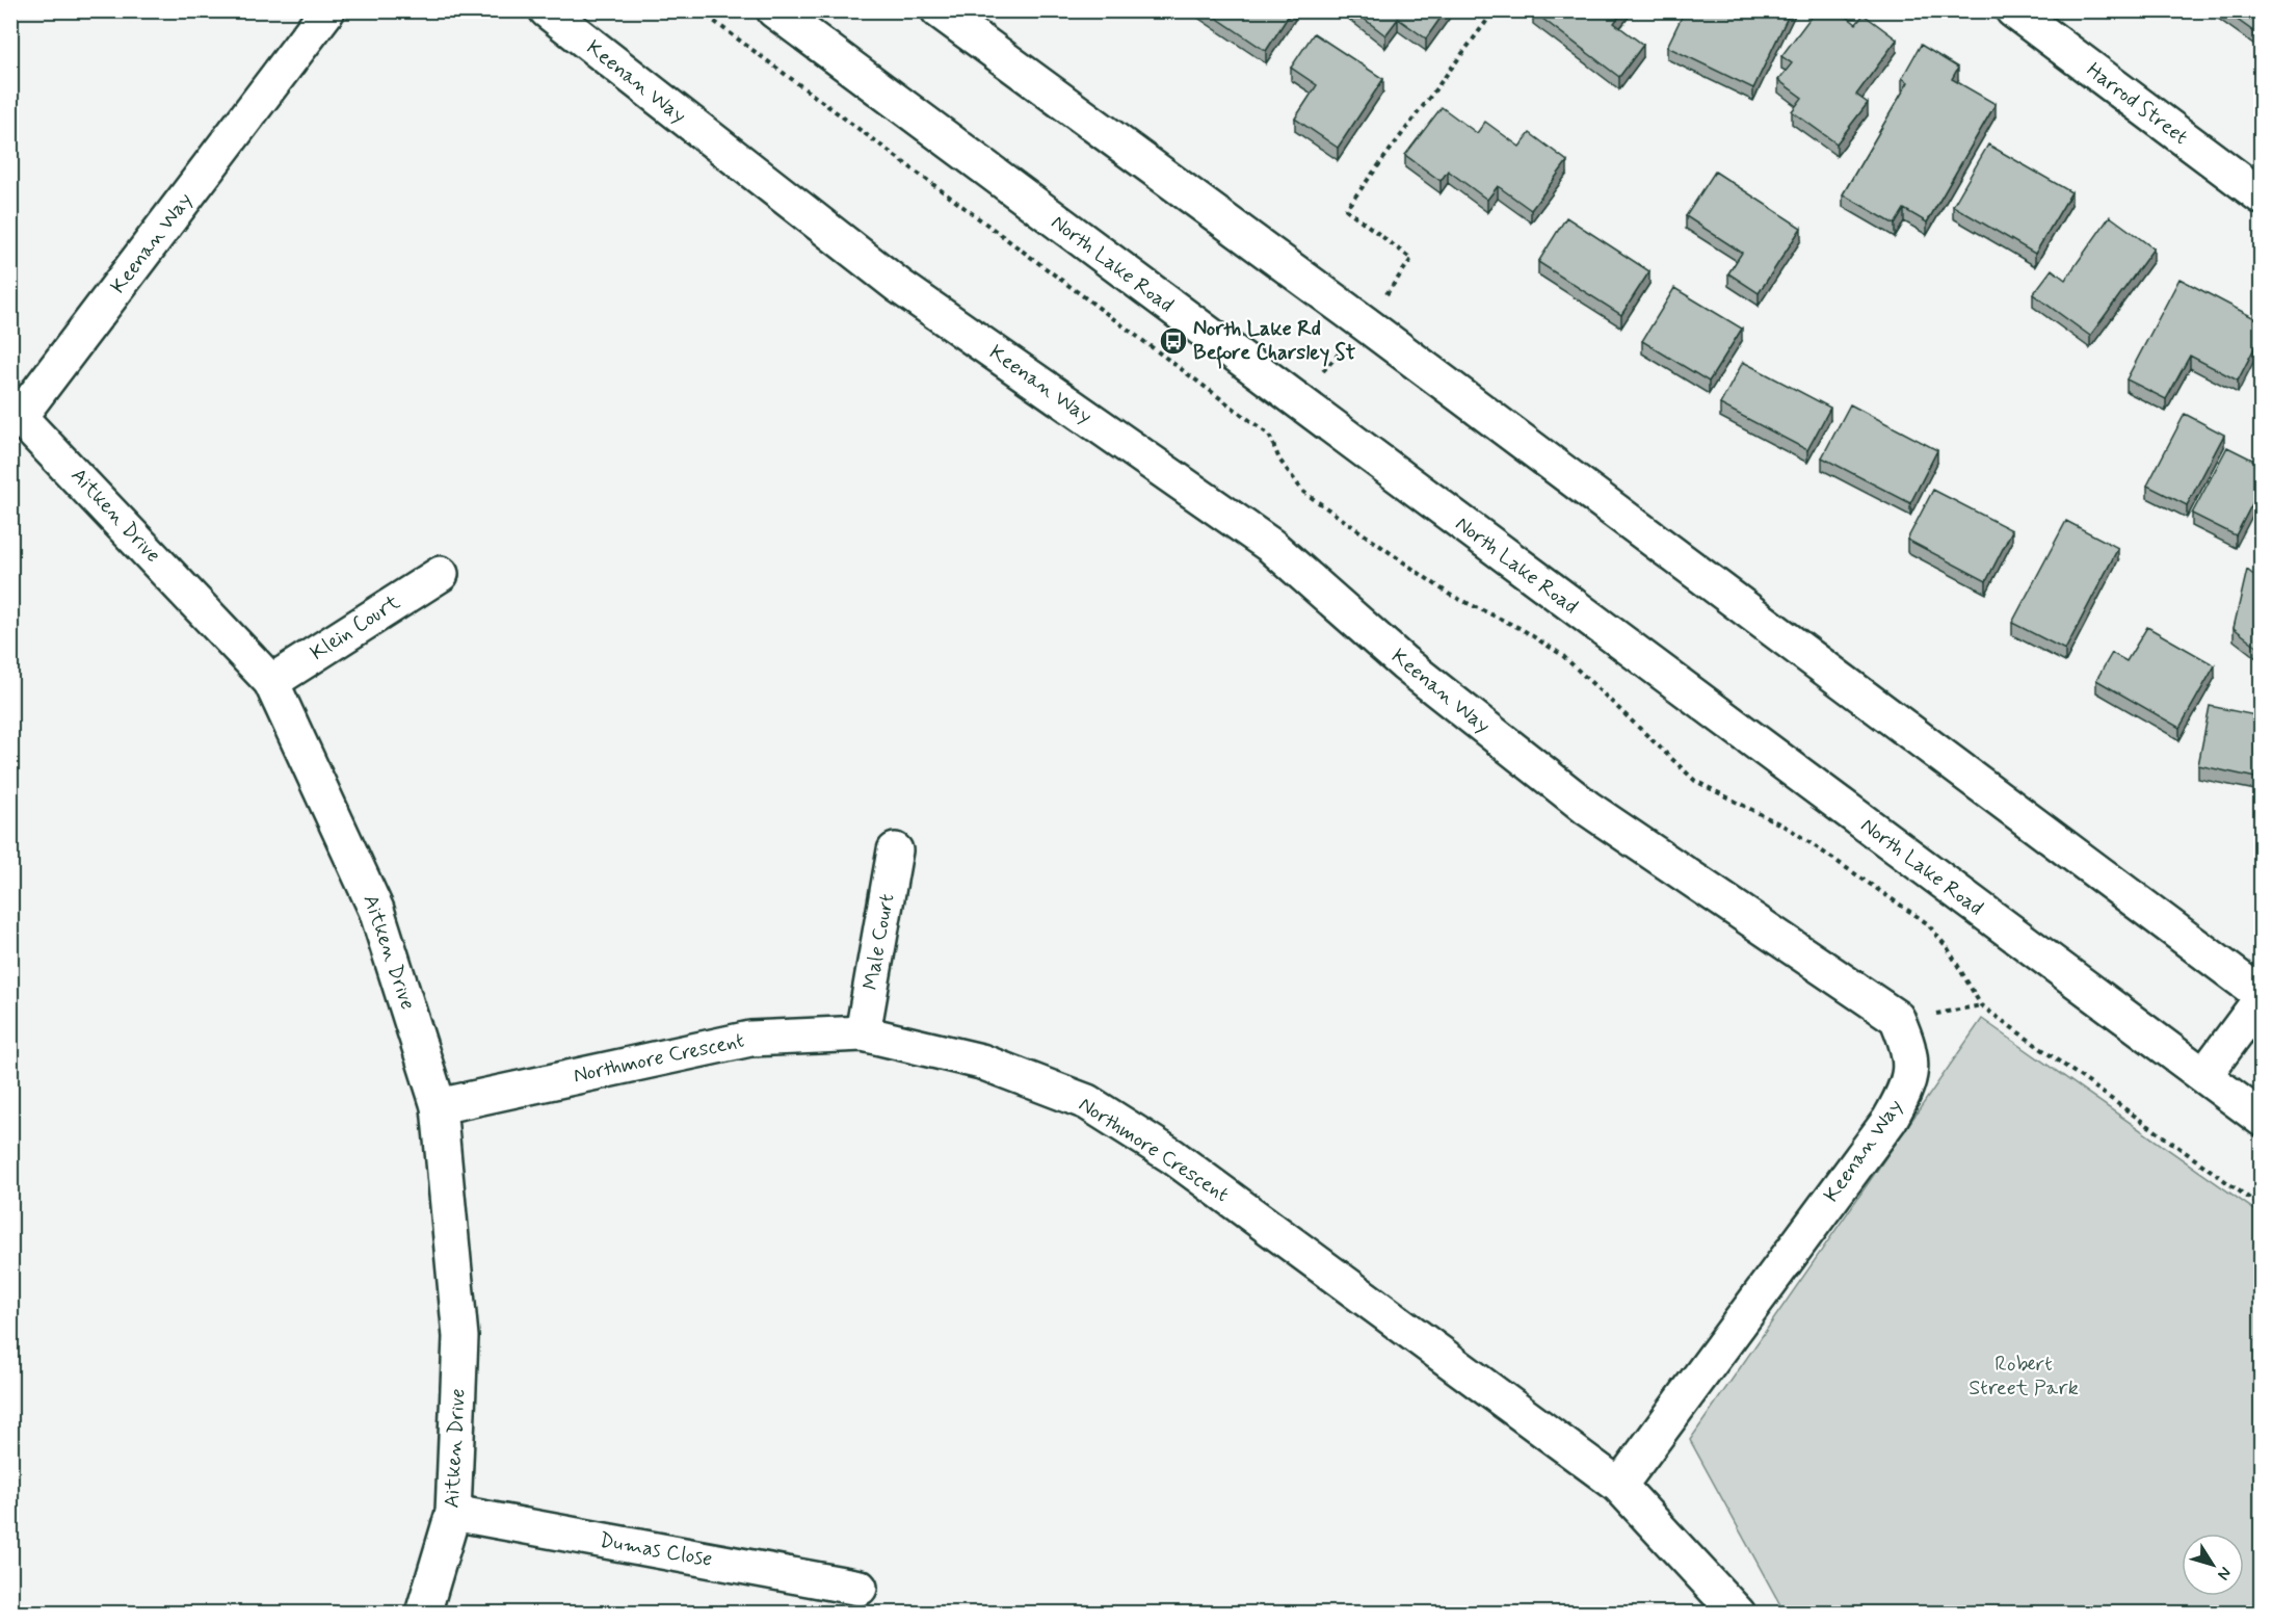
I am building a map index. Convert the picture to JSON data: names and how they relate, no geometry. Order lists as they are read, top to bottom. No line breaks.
{"streets":{"street":["Keenan Way","Harrod Street","North Lake Road","Aitken Drive","Klein Court","Male Court","Northmore Crescent","Dumas Close"]},"crossings":[["Keenan Way","Aitken Drive"],["Keenan Way","Northmore Crescent"],["Aitken Drive","Klein Court"],["Aitken Drive","Northmore Crescent"],["Aitken Drive","Dumas Close"],["Male Court","Northmore Crescent"]],"parks":["Robert Street Park"],"places":{"bus stop":["North Lake Rd Before Charsley St"]},"north":"bottom right"}
